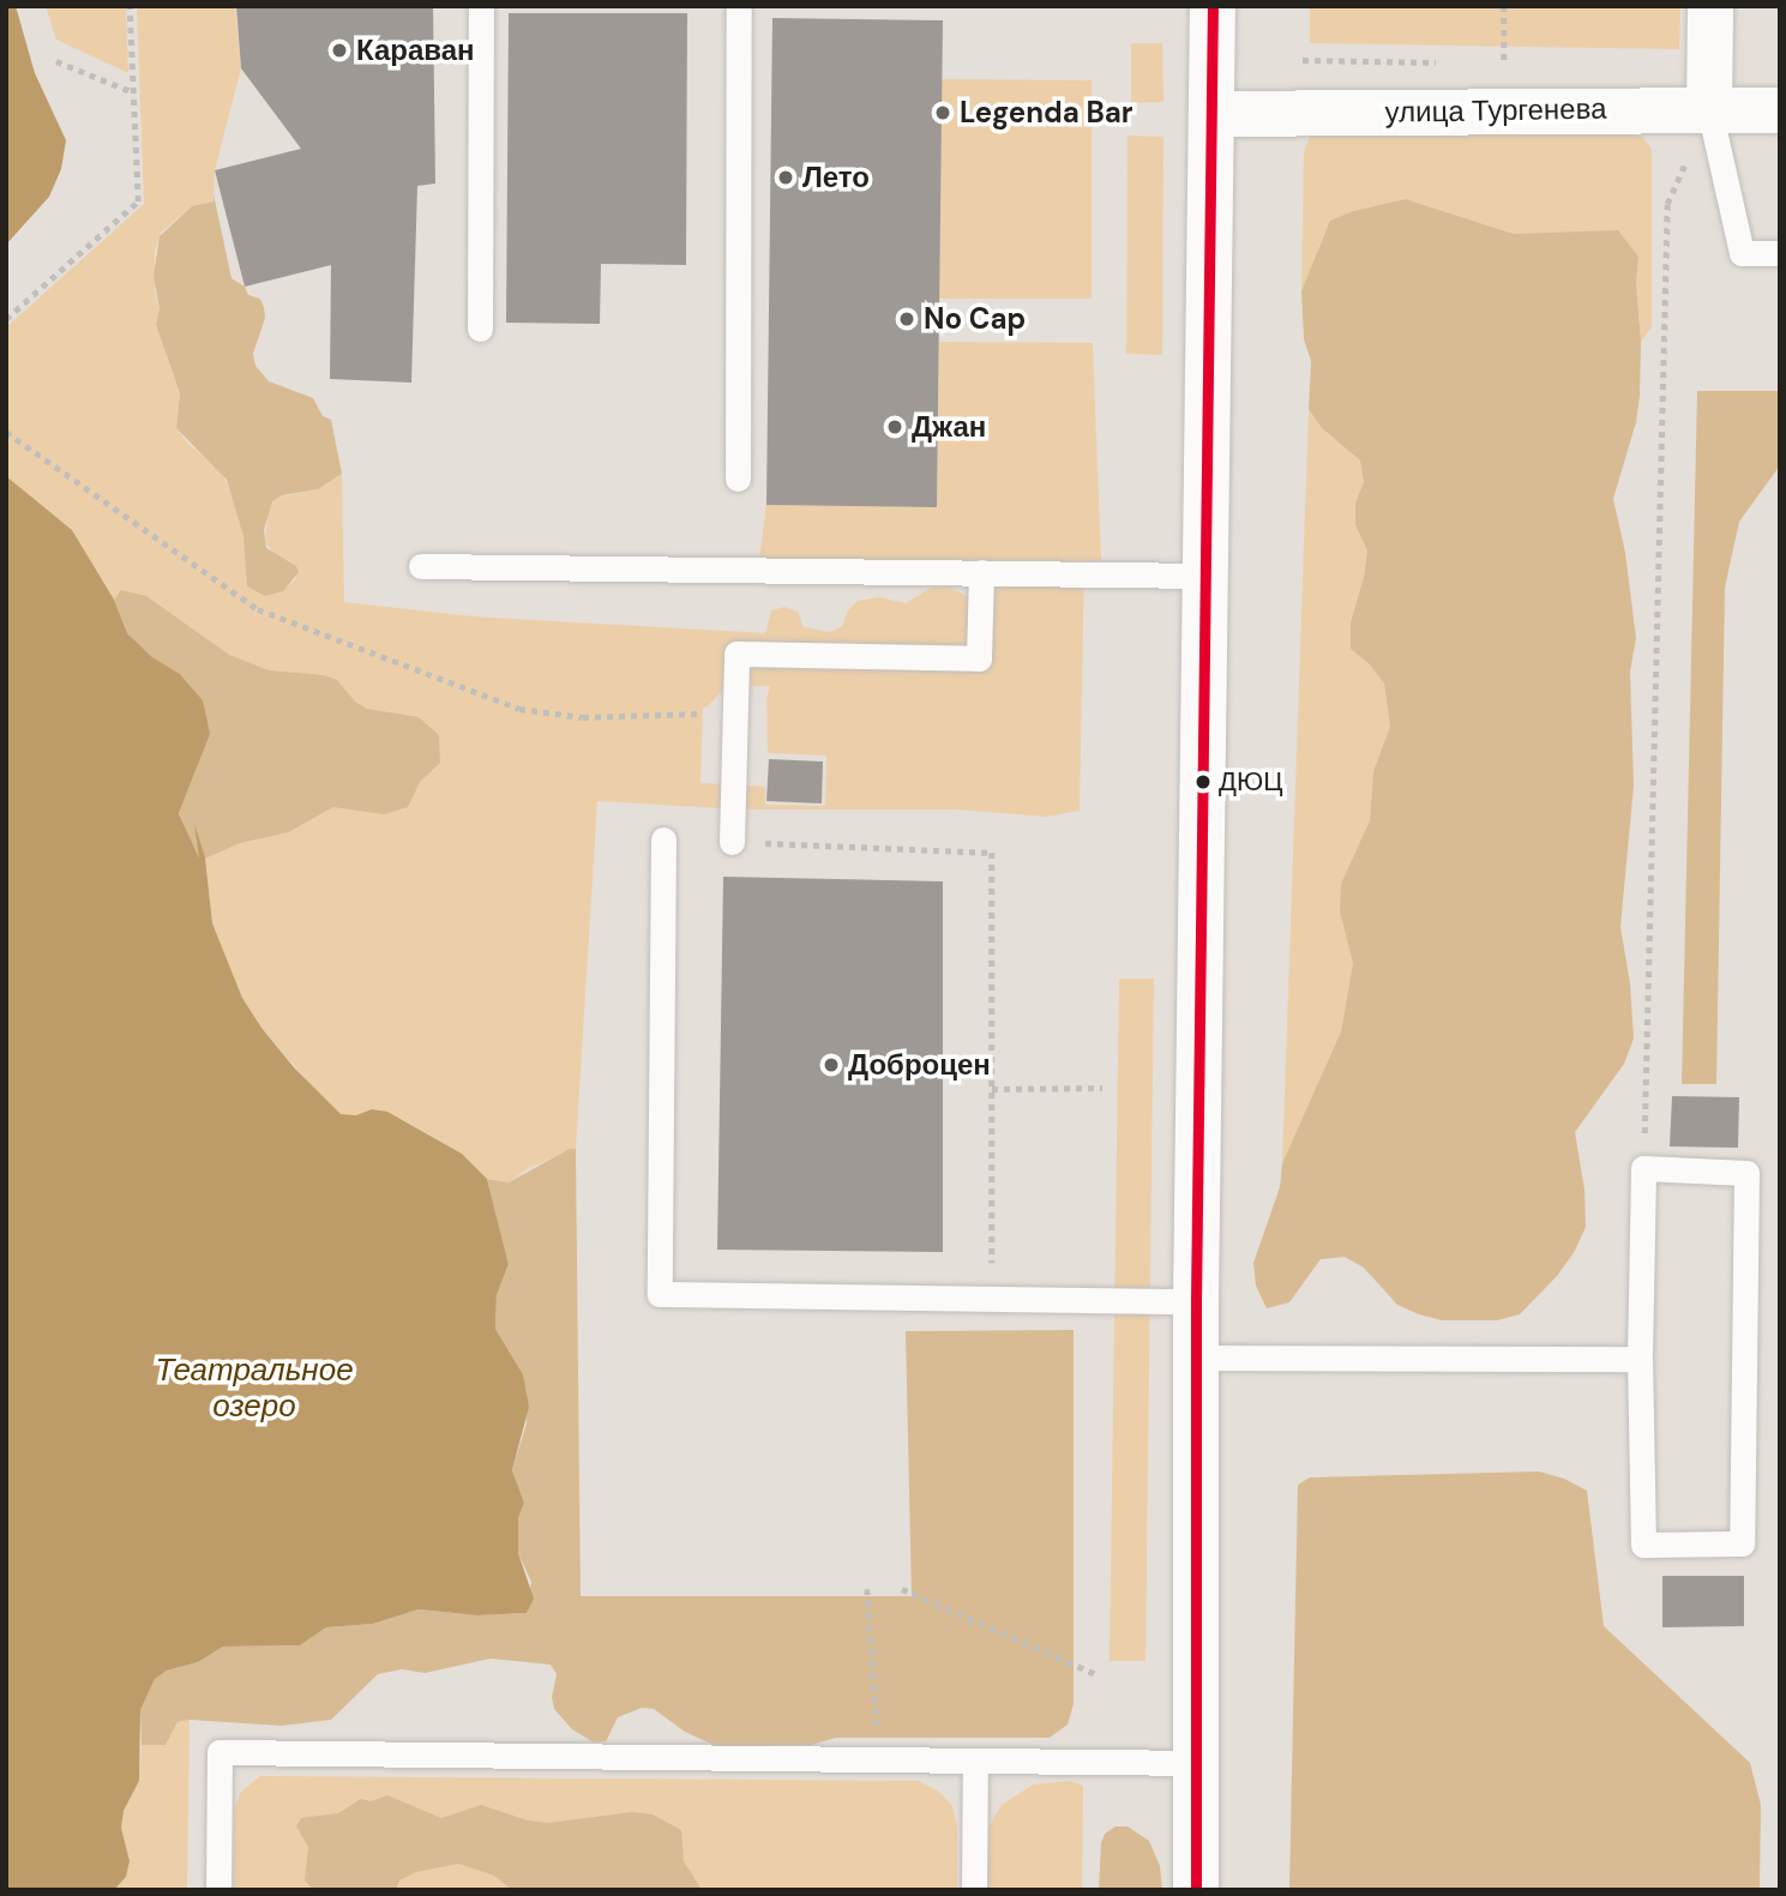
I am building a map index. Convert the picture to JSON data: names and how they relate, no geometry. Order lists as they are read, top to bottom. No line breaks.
{"streets":{"main road":["улица Тургенева"]},"water":["Театральное озеро"],"places":["Караван","Legenda Bar","Лето","No Cap","Джан","ДЮЦ","Доброцен"]}
